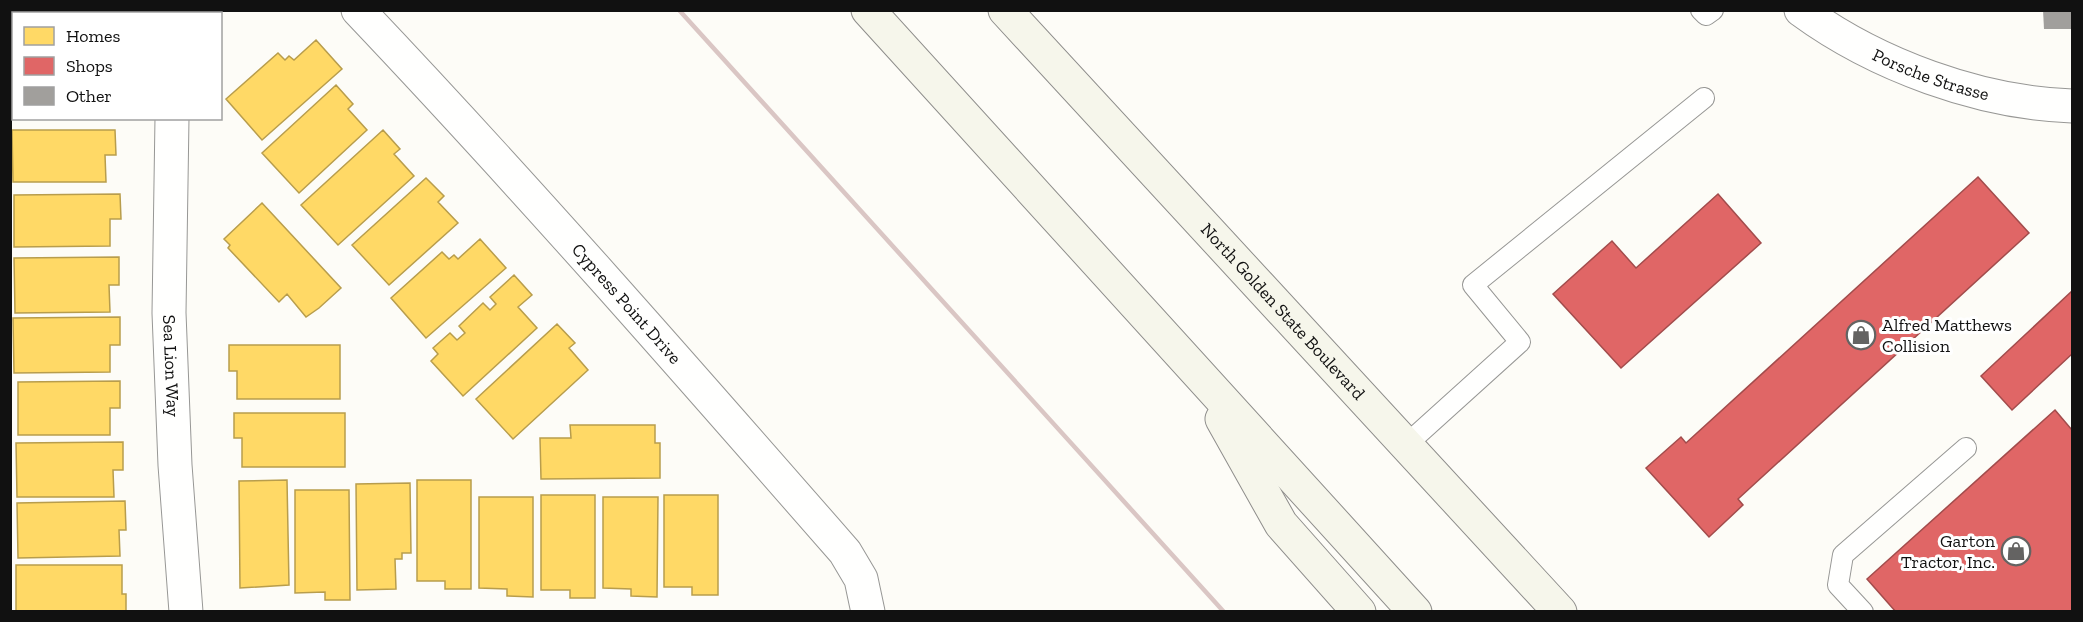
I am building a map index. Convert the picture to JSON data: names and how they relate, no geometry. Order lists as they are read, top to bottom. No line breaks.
{"streets":{"main road":["North Golden State Boulevard"],"street":["Porsche Strasse","Cypress Point Drive","Sea Lion Way"]},"places":{"shop":["Alfred Matthews Collision","Garton Tractor, Inc."]},"legend":["Homes","Shops","Other"]}
